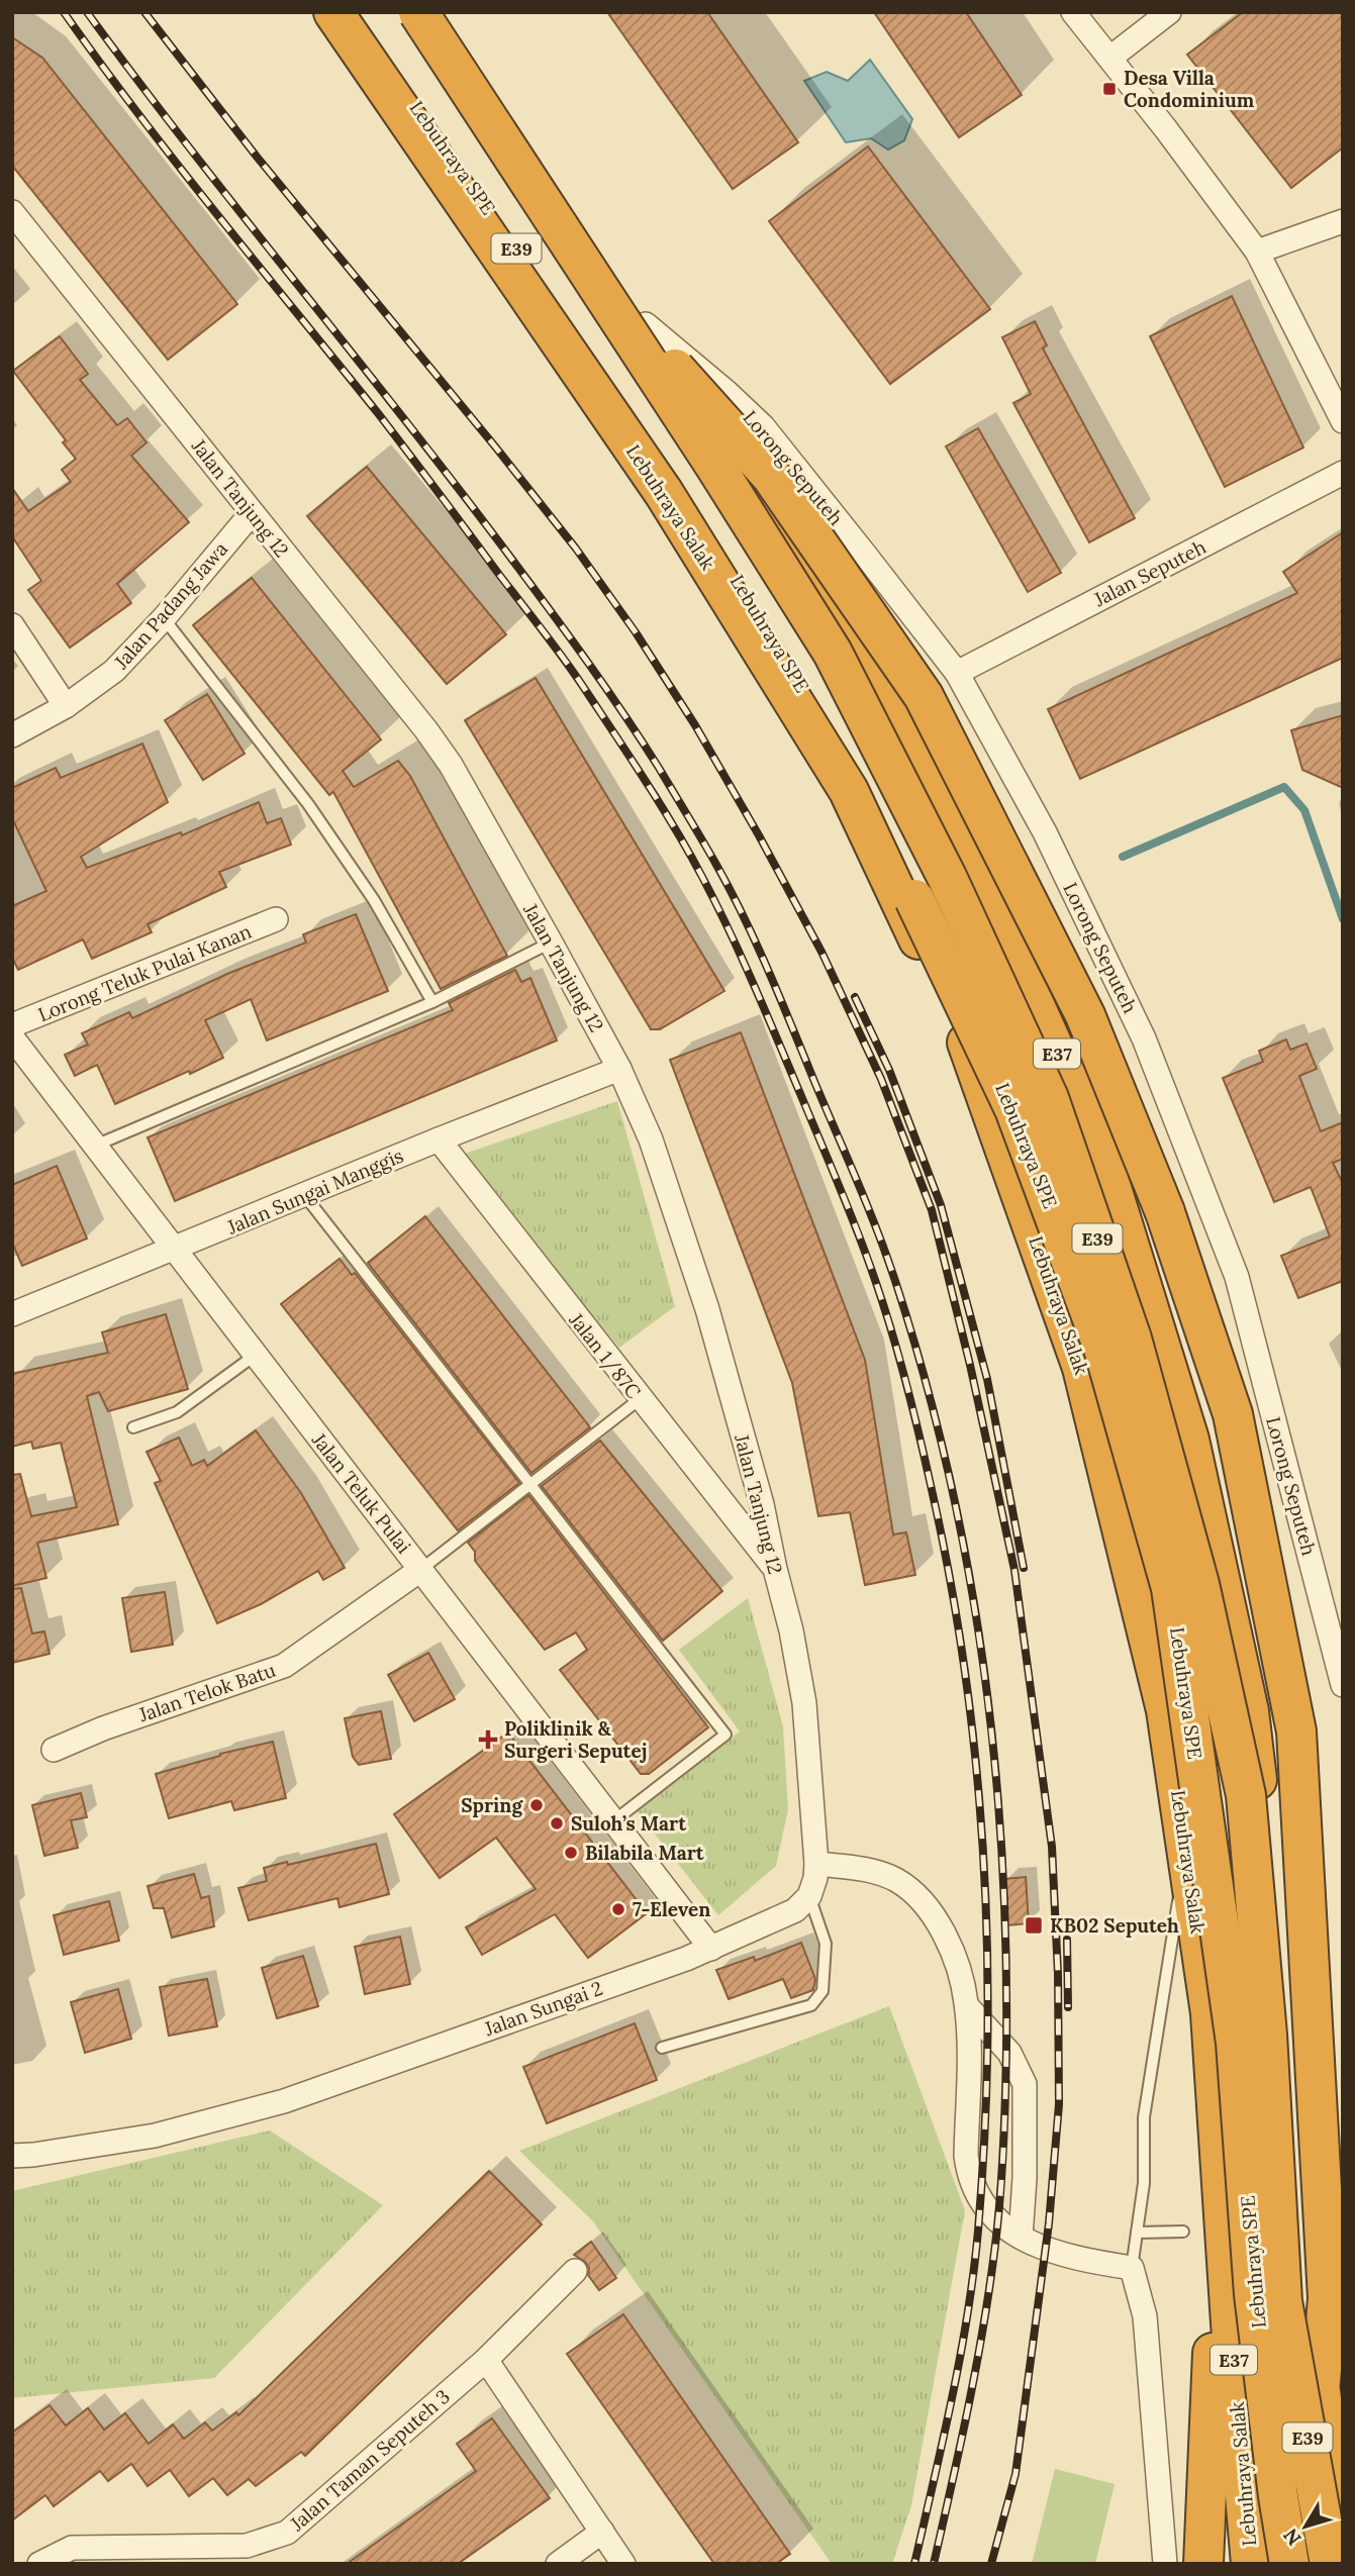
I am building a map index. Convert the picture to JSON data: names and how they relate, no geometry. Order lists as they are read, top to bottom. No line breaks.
{"streets":{"highway":["Lebuhraya SPE","E39","Lebuhraya Salak","E37"],"street":["Lorong Seputeh","Jalan Tanjung 12","Jalan Seputeh","Jalan Padang Jawa","Lorong Teluk Pulai Kanan","Jalan Sungai Manggis","Jalan 1/87C","Jalan Teluk Pulai","Jalan Telok Batu","Jalan Sungai 2","Jalan Taman Seputeh 3"]},"crossings":[["Lorong Seputeh","Jalan Seputeh"],["Lorong Seputeh","E37"],["Jalan Tanjung 12","Jalan Padang Jawa"],["Jalan Tanjung 12","Jalan Sungai Manggis"],["Jalan Tanjung 12","Jalan 1/87C"],["Jalan Sungai Manggis","Jalan 1/87C"],["Jalan Sungai Manggis","Jalan Teluk Pulai"],["Jalan Teluk Pulai","Jalan Telok Batu"],["Jalan Teluk Pulai","Jalan Sungai 2"]],"places":{"transit":["Desa Villa Condominium","KB02 Seputeh"],"health":["Poliklinik & Surgeri Seputej"],"other":["Spring","Suloh’s Mart","Bilabila Mart","7-Eleven"]},"north":"bottom left"}
